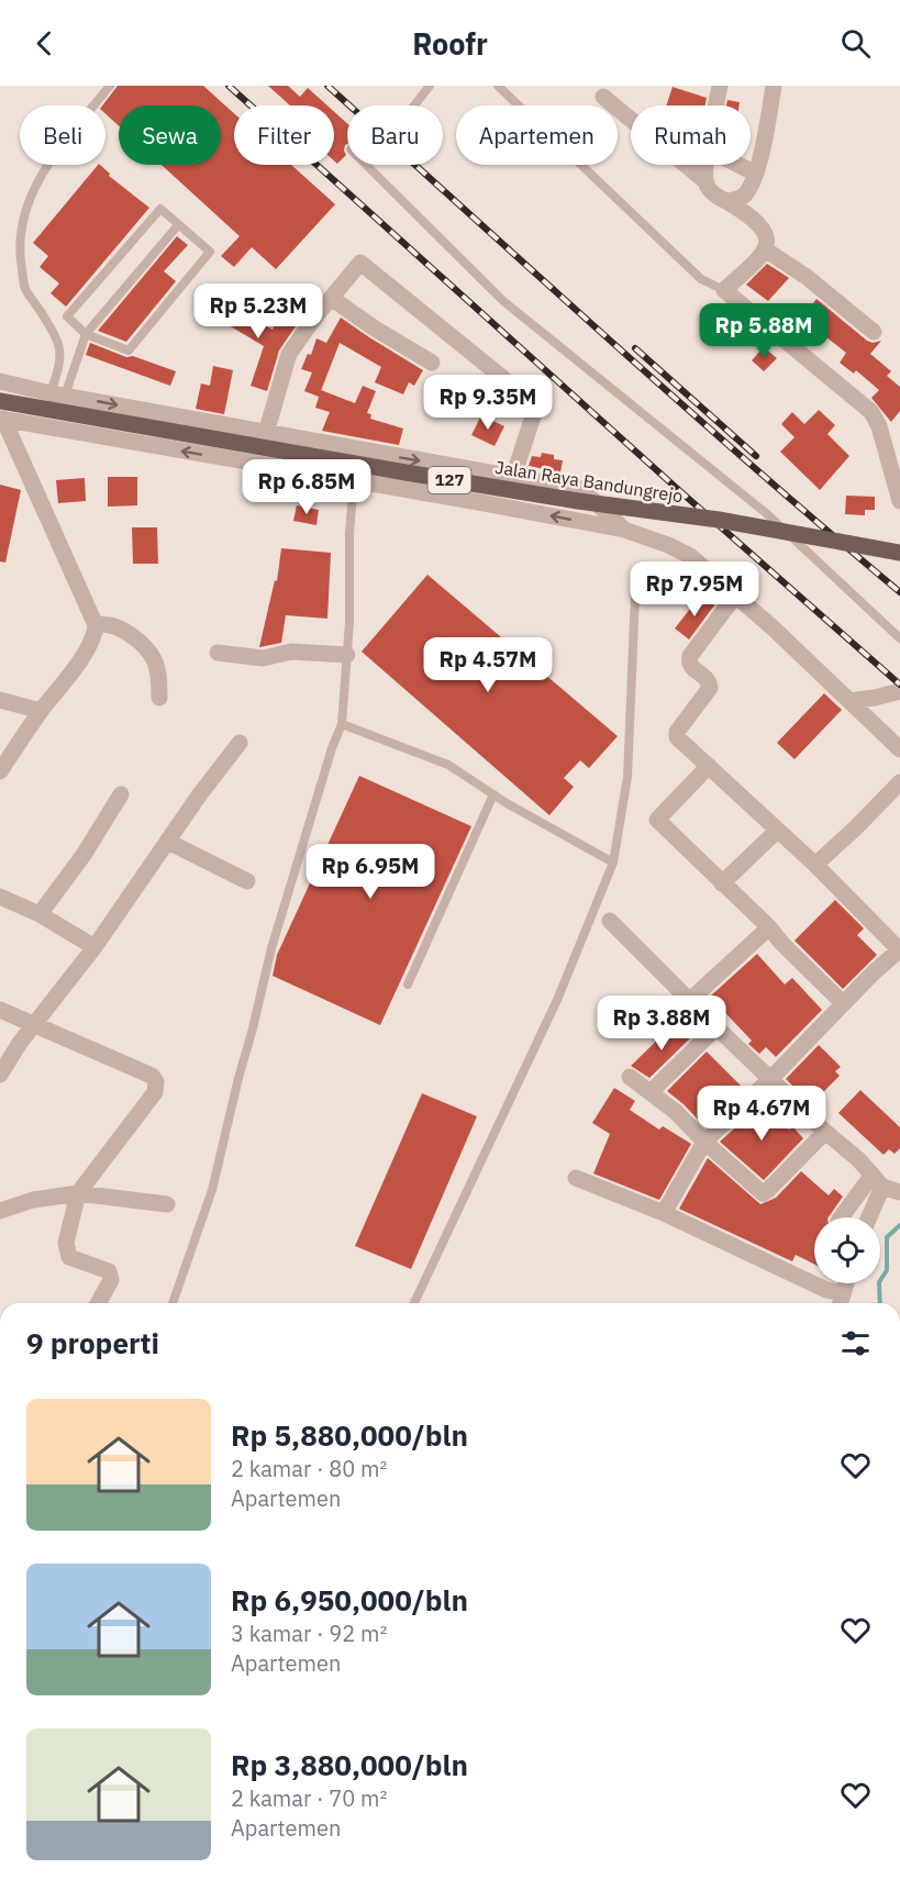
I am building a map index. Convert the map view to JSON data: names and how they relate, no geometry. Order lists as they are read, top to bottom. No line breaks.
{"streets":{"main road":["127","Jalan Raya Bandungrejo"]},"page":{"header":"Roofr","chip":["Beli","Sewa","Filter","Baru","Apartemen","Rumah"],"price":["Rp 5.23M","Rp 5.88M","Rp 9.35M","Rp 6.85M","Rp 7.95M","Rp 4.57M","Rp 6.95M","Rp 3.88M","Rp 4.67M"],"heading":"9 properti","list":[{"name":"Rp 5,880,000/bln","note":"2 kamar · 80 m² · Apartemen"},{"name":"Rp 6,950,000/bln","note":"3 kamar · 92 m² · Apartemen"},{"name":"Rp 3,880,000/bln","note":"2 kamar · 70 m² · Apartemen"}]}}
